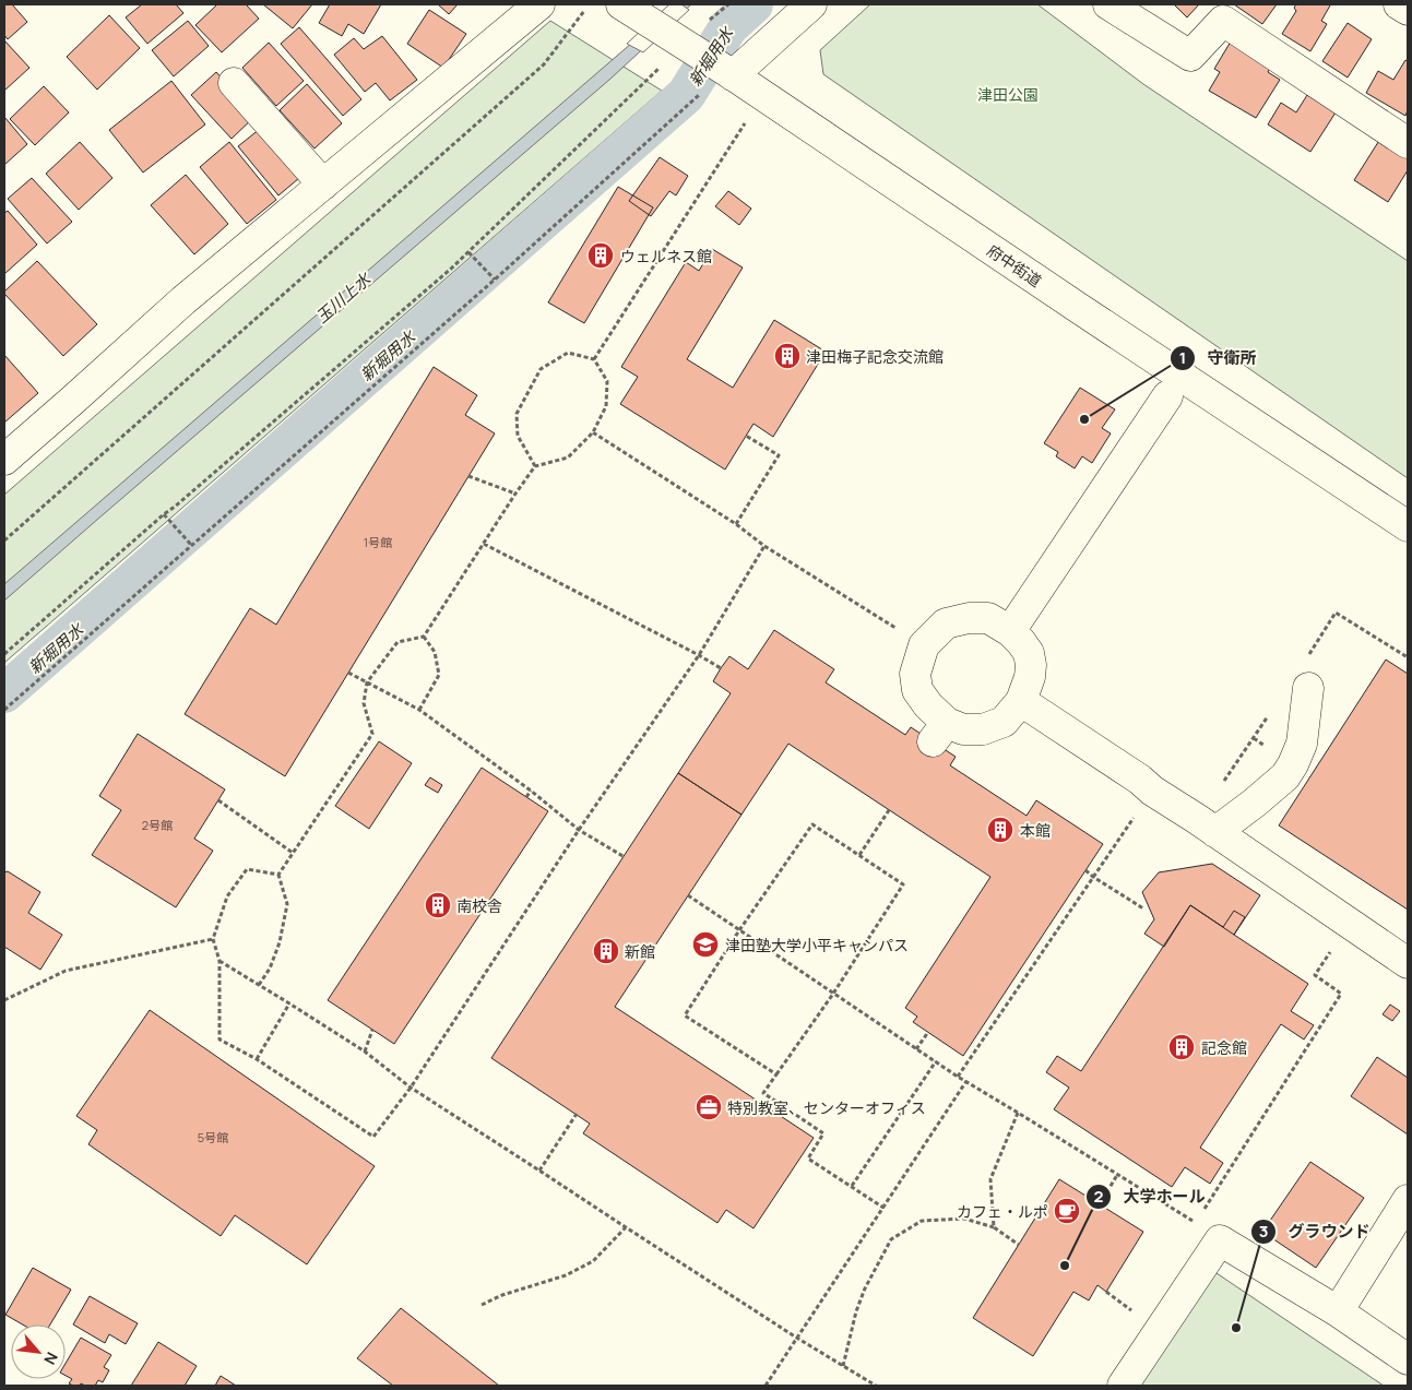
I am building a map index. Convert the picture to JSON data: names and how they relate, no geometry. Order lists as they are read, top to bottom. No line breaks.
{"streets":{"main road":["府中街道"]},"water":["新堀用水","玉川上水"],"parks":["津田公園"],"places":{"building":["ウェルネス館","津田梅子記念交流館","本館","南校舎","新館","記念館"],"other":["守衛所","大学ホール","グラウンド"],"school or university":["津田塾大学小平キャンパス"],"office":["特別教室、センターオフィス"],"cafe":["カフェ・ルポ"]},"house_numbers":["1号館","2号館","5号館"],"north":"bottom right"}
